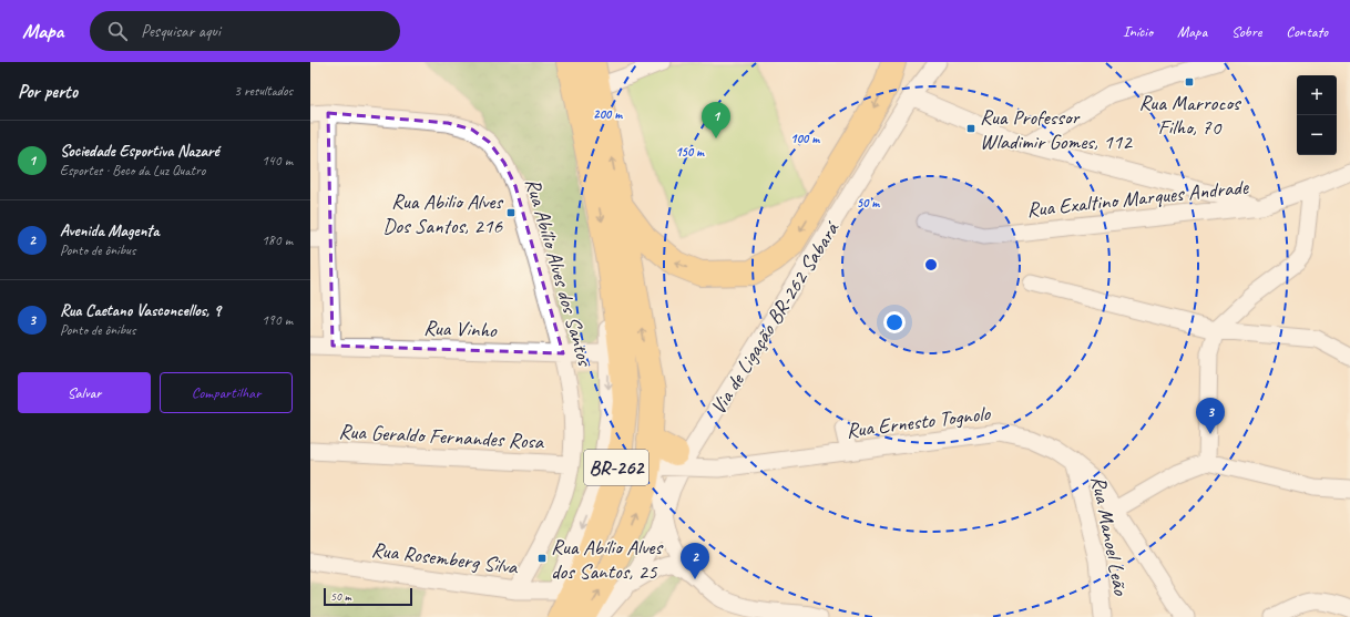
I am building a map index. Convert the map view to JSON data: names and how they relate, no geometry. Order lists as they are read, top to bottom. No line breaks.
{"streets":{"highway":["BR-262"],"street":["Rua Exaltino Marques Andrade","Rua Abílio Alves dos Santos","Via de Ligação BR-262 Sabará","Rua Vinho","Rua Ernesto Tognolo","Rua Geraldo Fernandes Rosa","Rua Manoel Leão","Rua Rosemberg Silva"]},"crossings":[["Rua Abílio Alves dos Santos","Rua Vinho"],["Rua Abílio Alves dos Santos","Rua Geraldo Fernandes Rosa"],["Rua Abílio Alves dos Santos","Rua Rosemberg Silva"],["Via de Ligação BR-262 Sabará","Rua Ernesto Tognolo"],["Rua Ernesto Tognolo","BR-262"],["Rua Ernesto Tognolo","Rua Manoel Leão"],["BR-262","Rua Rosemberg Silva"]],"places":{"transit":["Rua Marrocos Filho, 70","Rua Professor Wladimir Gomes, 112","Rua Abilio Alves Dos Santos, 216","Rua Abílio Alves dos Santos, 25"]},"scale_bar":"50 m","page":{"header":"Mapa","search":"Pesquisar aqui","nav":["Início","Mapa","Sobre","Contato"],"heading":["Por perto","3 resultados"],"map_buttons":["+","−"],"pins":["1","3","2"],"list":[{"mark":"1","name":"Sociedade Esportiva Nazaré","note":"Esportes · Beco da Luz Quatro","value":"140 m"},{"mark":"2","name":"Avenida Magenta","note":"Ponto de ônibus","value":"180 m"},{"mark":"3","name":"Rua Caetano Vasconcellos, 9","note":"Ponto de ônibus","value":"190 m"}],"buttons":["Salvar","Compartilhar"],"scale":"50 m"},"rings":["200 m","100 m","150 m","50 m"]}
